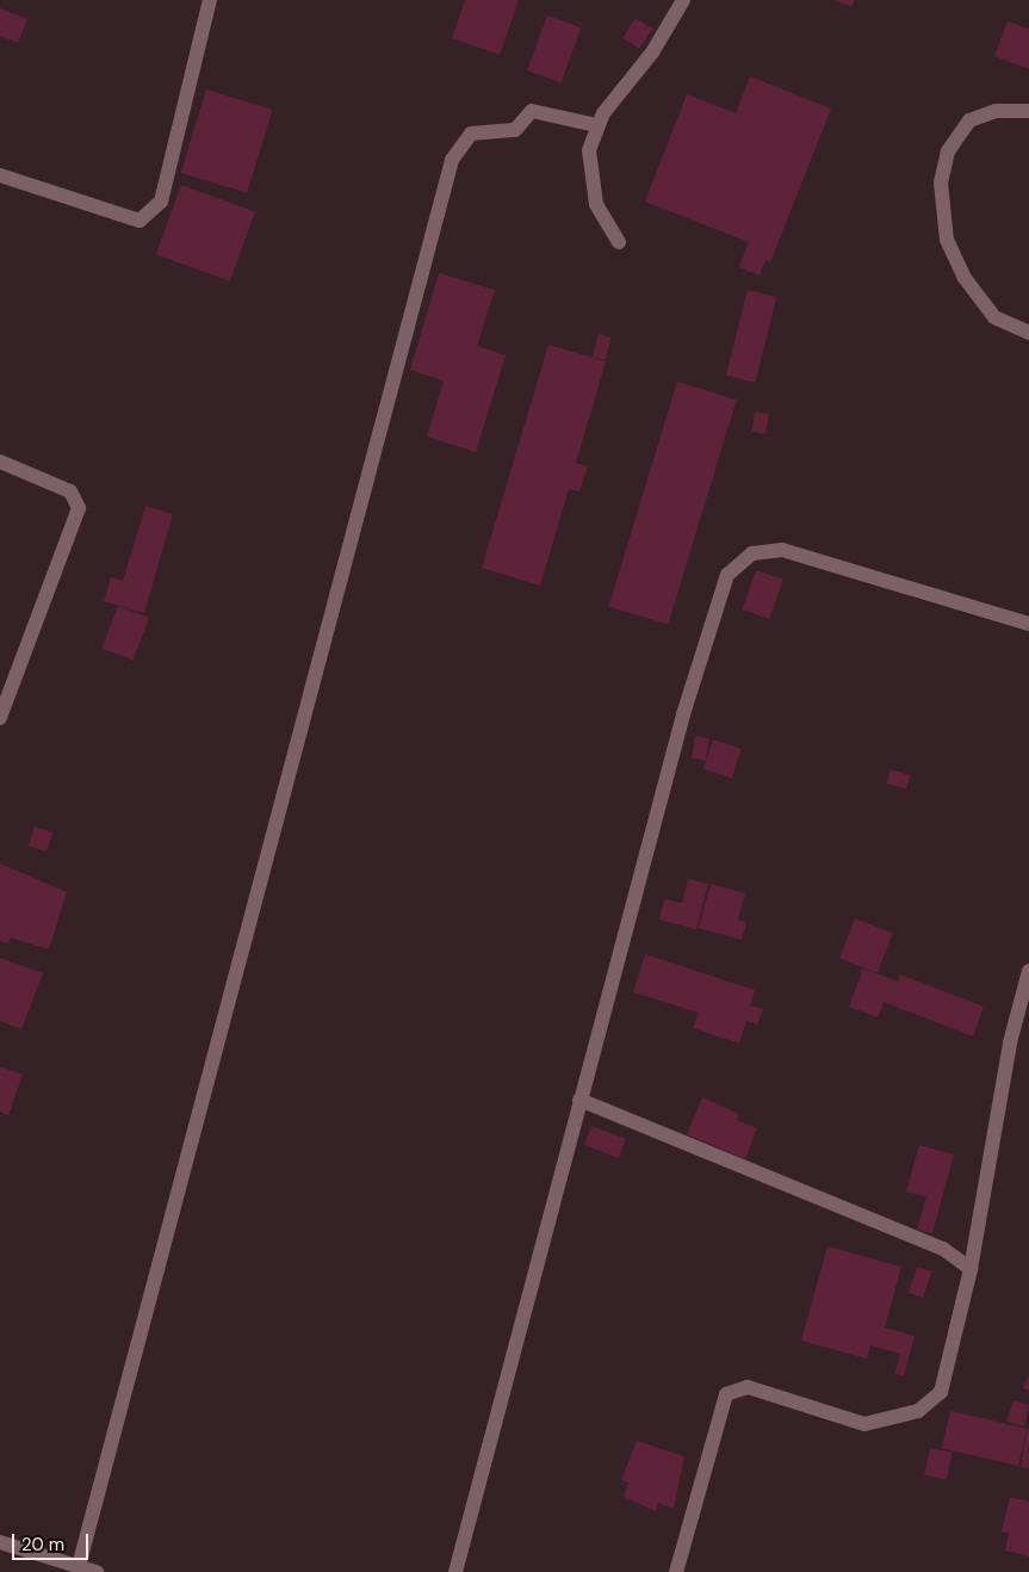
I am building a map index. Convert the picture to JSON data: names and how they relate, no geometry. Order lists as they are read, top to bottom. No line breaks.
{"scale_bar":"20 m"}
